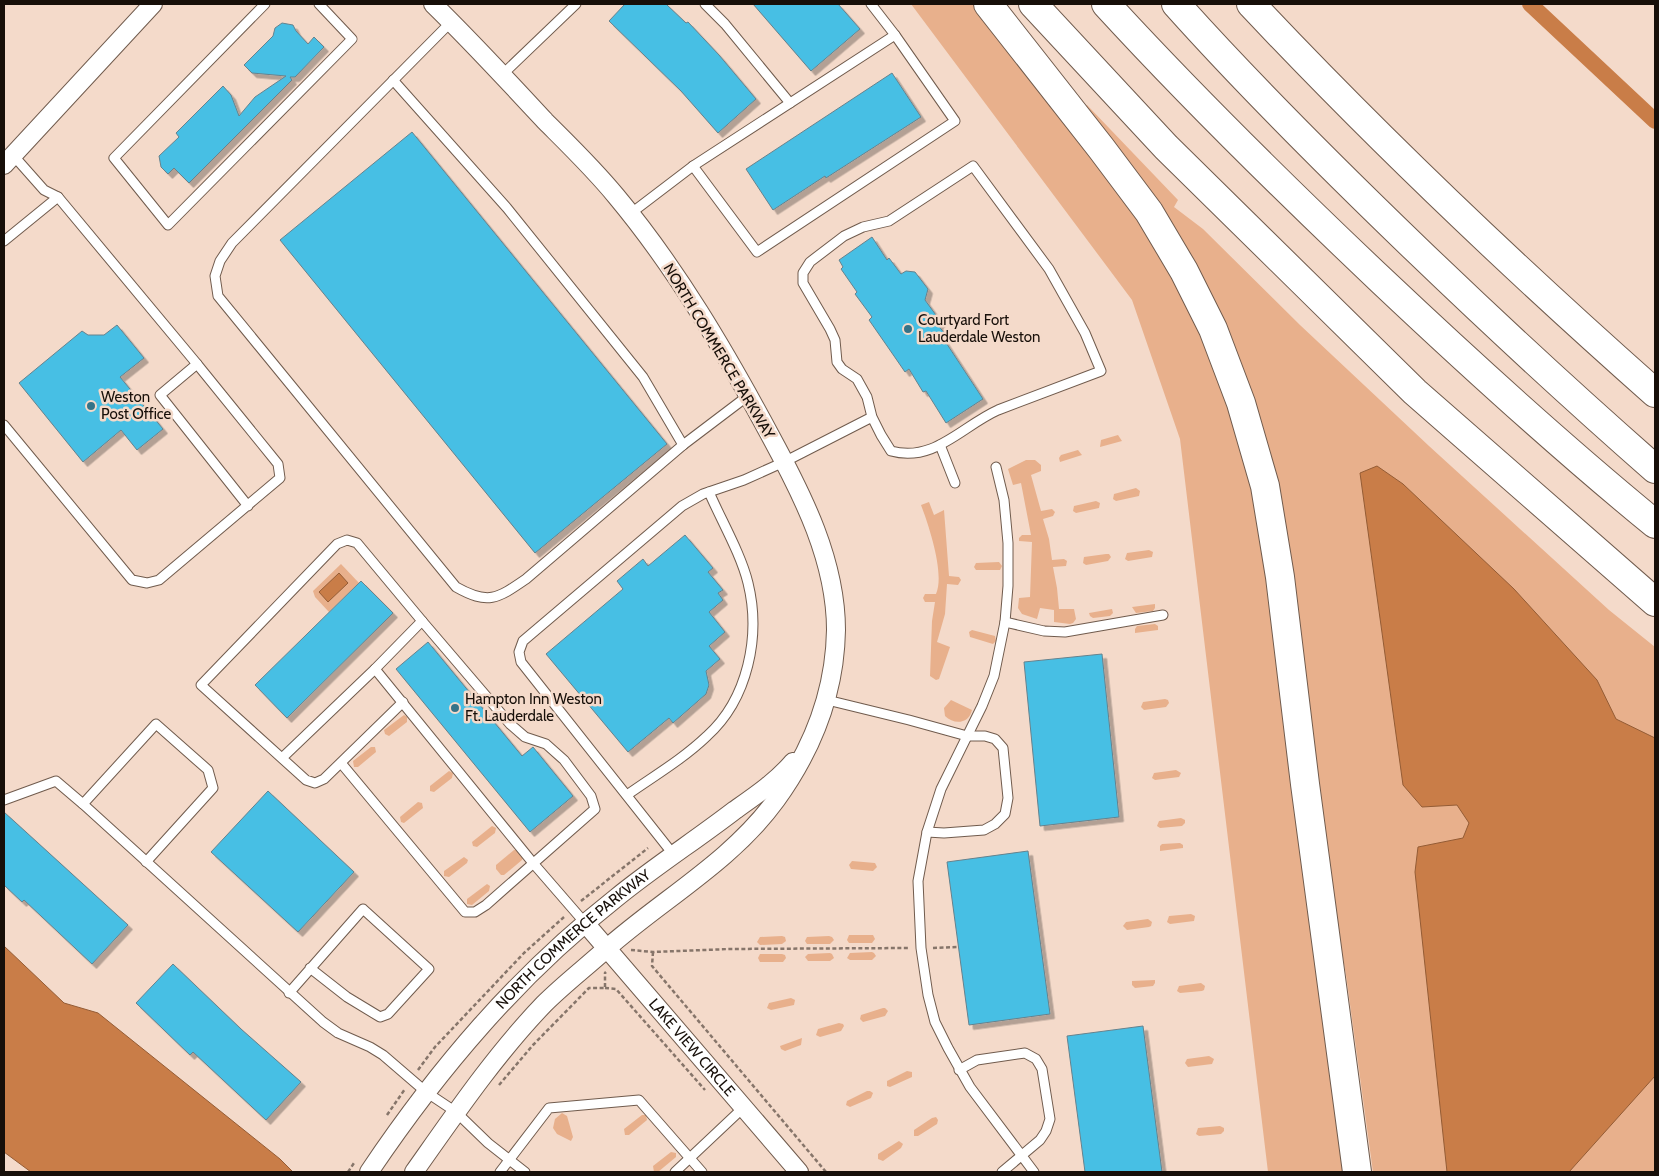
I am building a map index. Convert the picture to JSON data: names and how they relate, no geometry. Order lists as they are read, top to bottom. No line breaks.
{"streets":{"street":["NORTH COMMERCE PARKWAY","LAKE VIEW CIRCLE"]},"crossings":[["NORTH COMMERCE PARKWAY","LAKE VIEW CIRCLE"]],"places":["Courtyard Fort Lauderdale Weston","Weston Post Office","Hampton Inn Weston Ft. Lauderdale"]}
